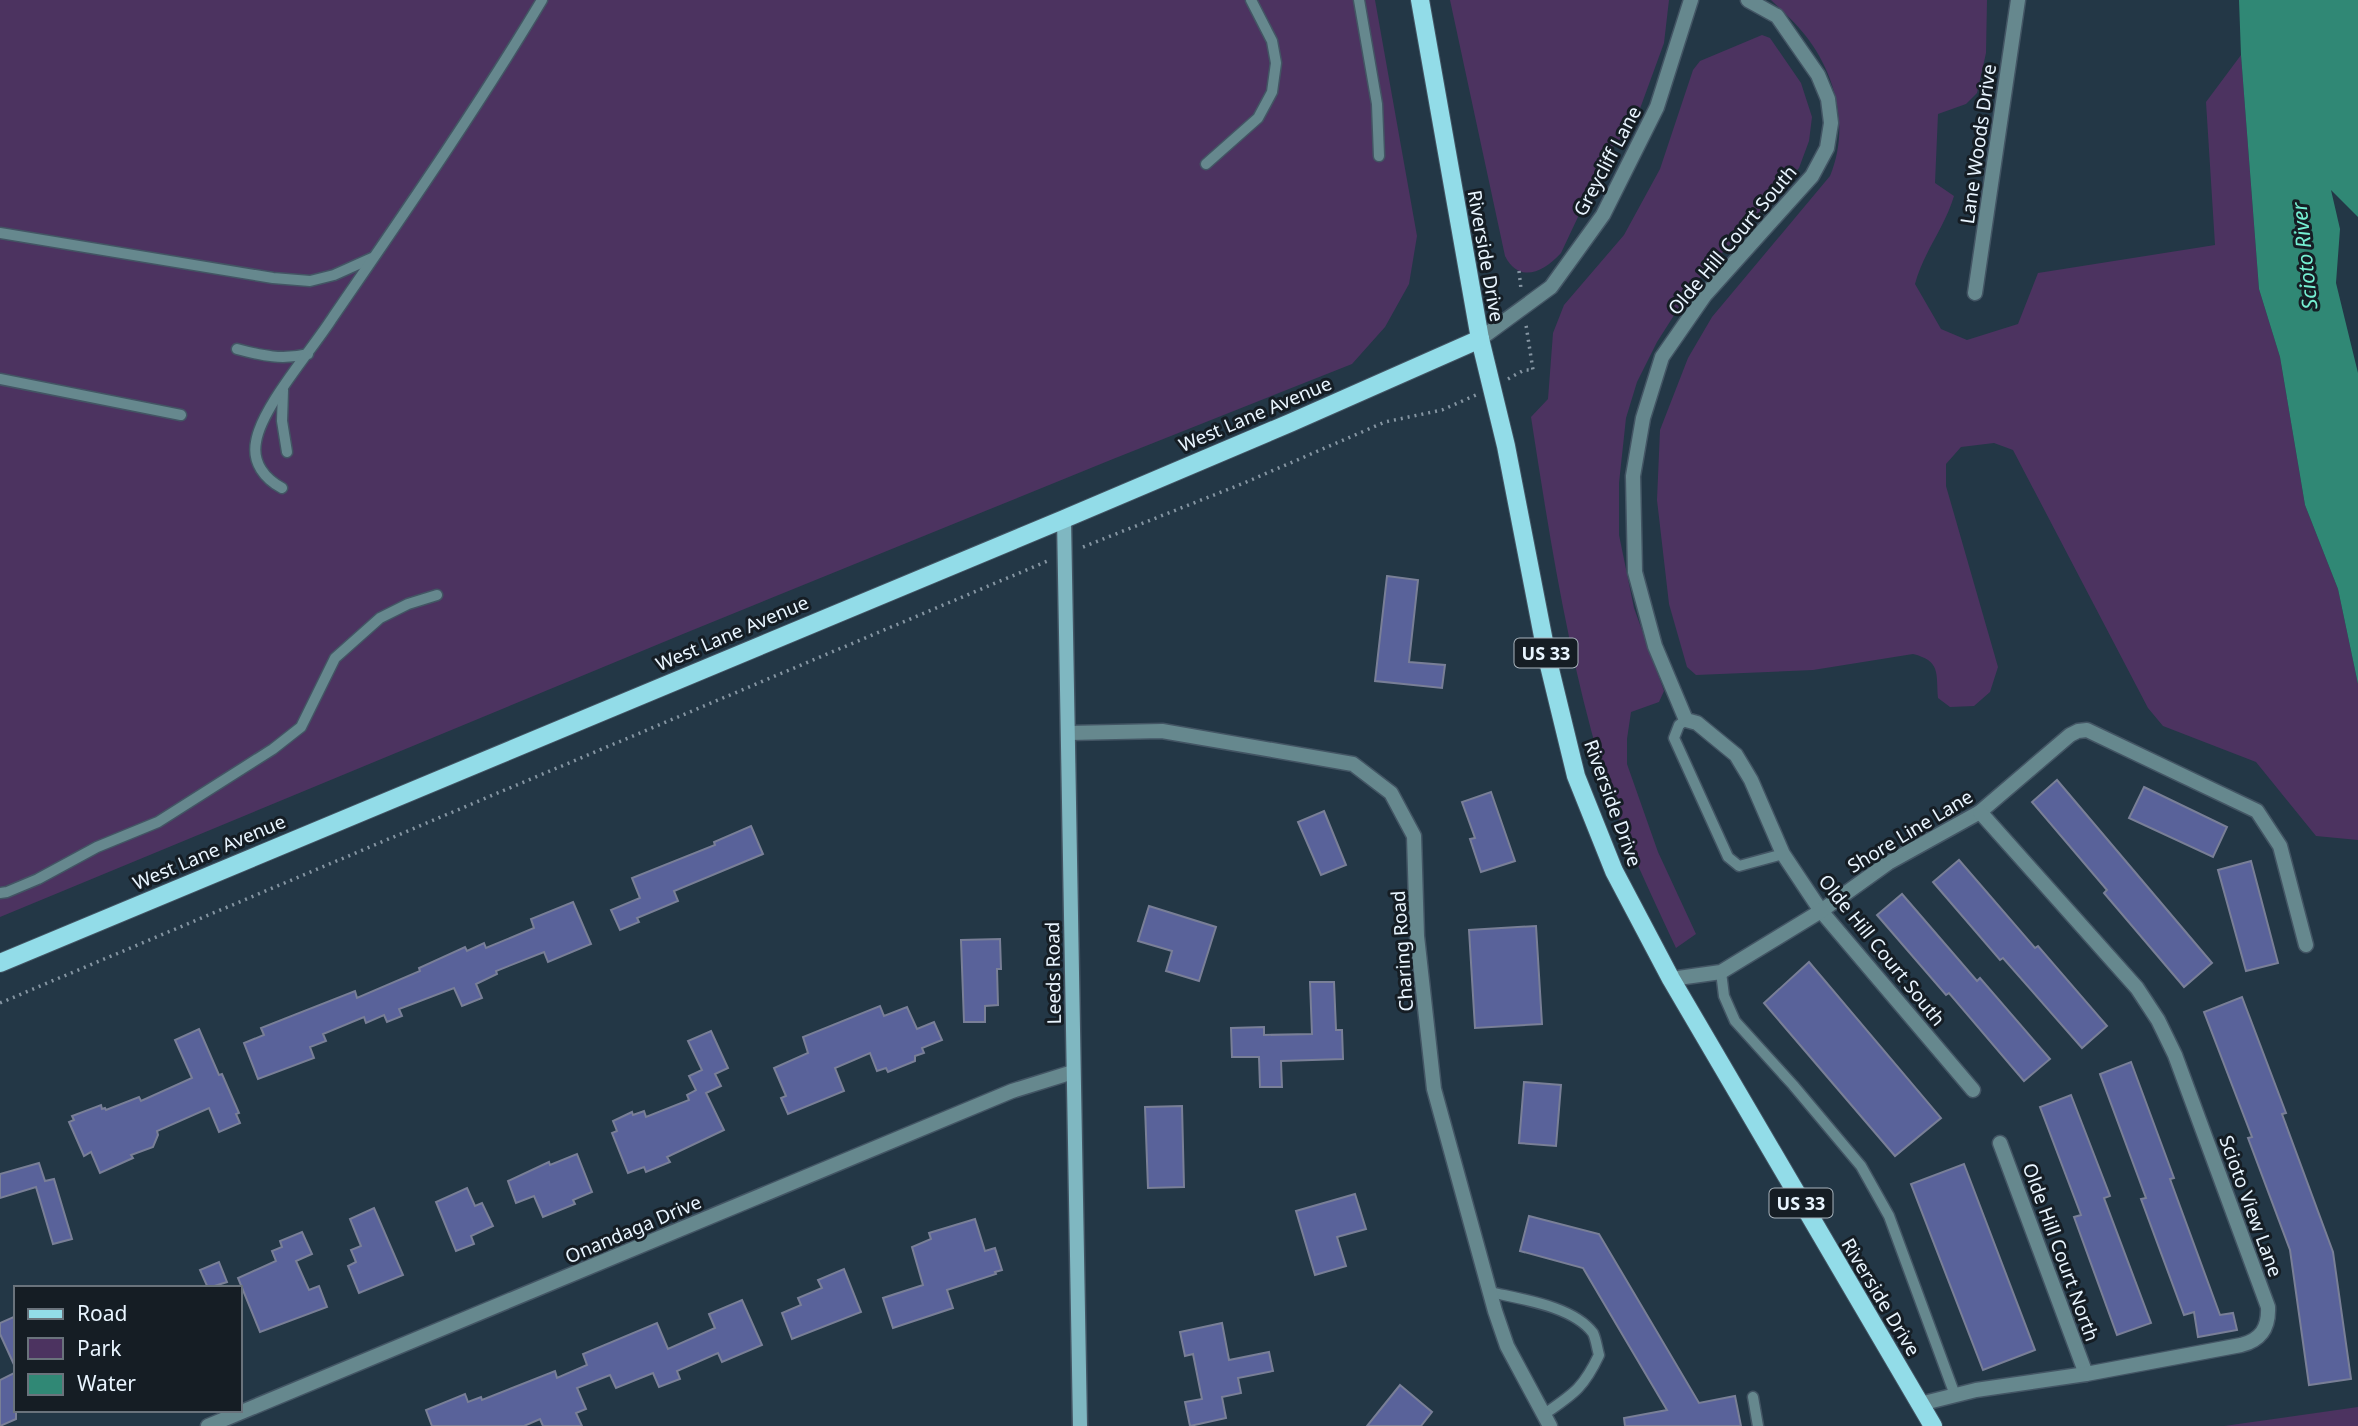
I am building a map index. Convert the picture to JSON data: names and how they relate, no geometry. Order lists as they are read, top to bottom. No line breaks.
{"streets":{"main road":["Riverside Drive","West Lane Avenue","US 33"],"street":["Lane Woods Drive","Greycliff Lane","Olde Hill Court South","Shore Line Lane","Charing Road","Leeds Road","Scioto View Lane","Onandaga Drive","Olde Hill Court North"]},"crossings":[["Greycliff Lane","Riverside Drive"],["Greycliff Lane","West Lane Avenue"],["Olde Hill Court South","Shore Line Lane"],["Riverside Drive","West Lane Avenue"],["Riverside Drive","Shore Line Lane"],["Riverside Drive","Scioto View Lane"],["West Lane Avenue","Leeds Road"],["Shore Line Lane","Scioto View Lane"],["Charing Road","Leeds Road"],["Leeds Road","Onandaga Drive"],["Scioto View Lane","Olde Hill Court North"]],"water":["Scioto River"],"legend":["Road","Park","Water"]}
